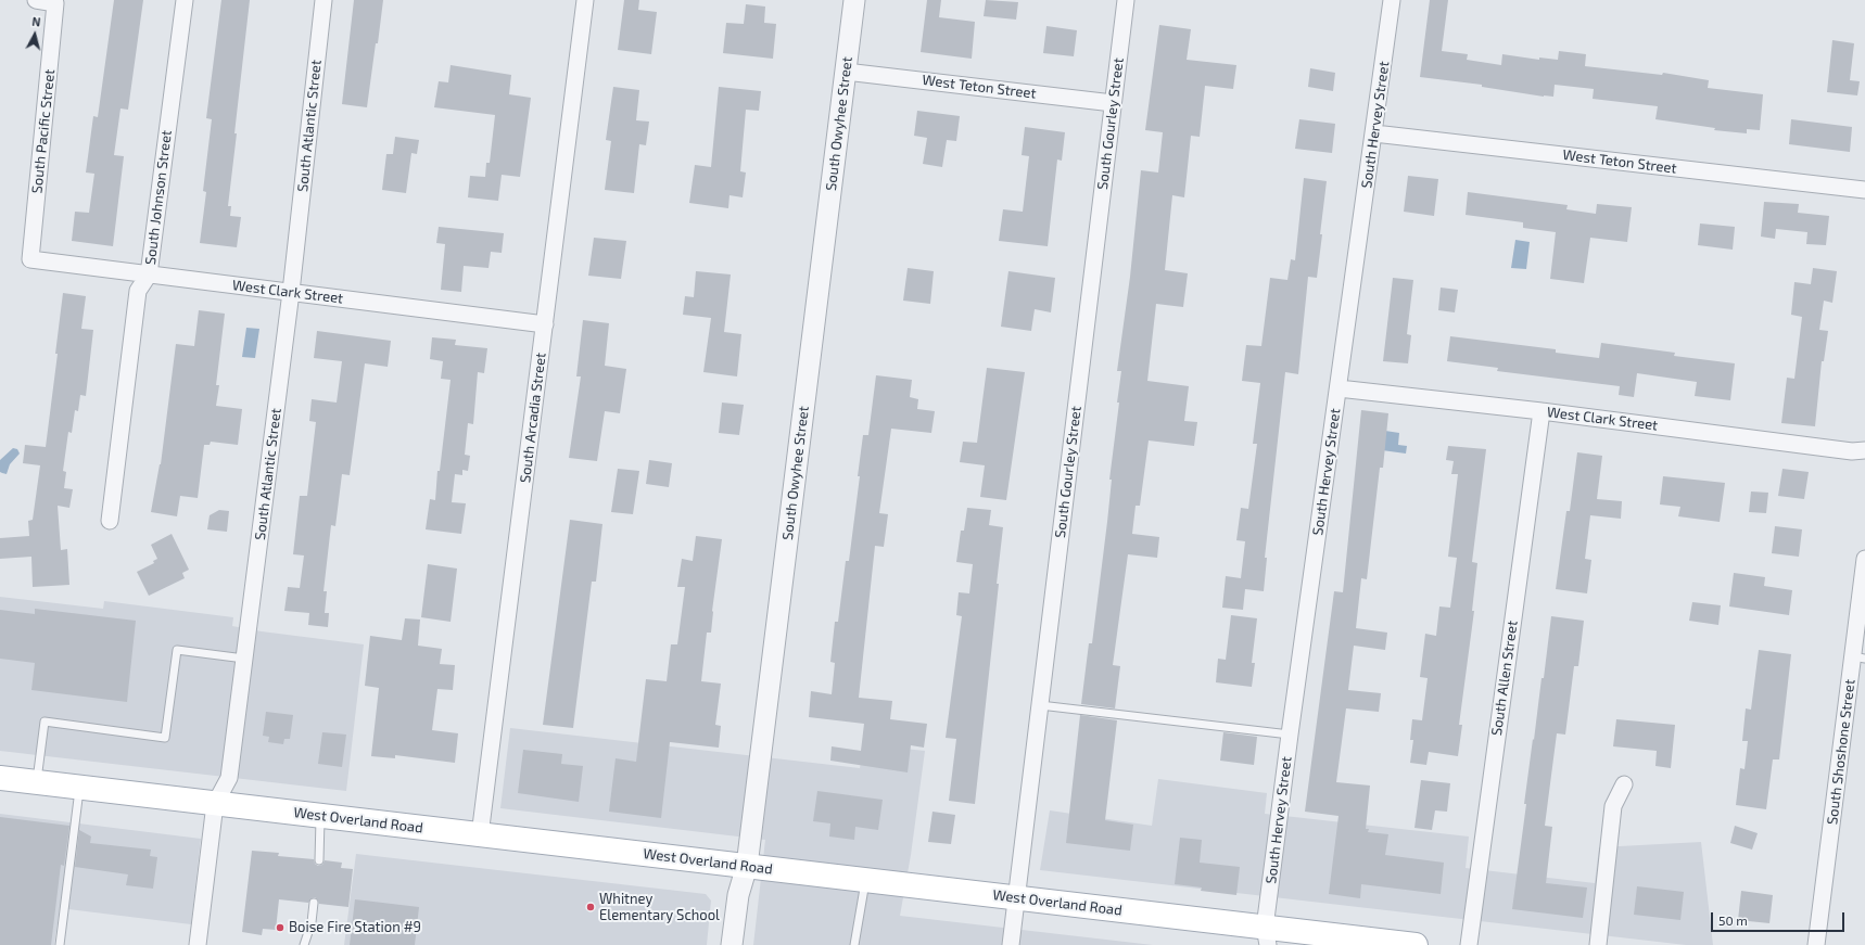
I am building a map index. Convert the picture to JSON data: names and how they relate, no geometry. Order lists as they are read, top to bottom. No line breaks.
{"streets":{"main road":["West Overland Road"],"street":["West Teton Street","South Owyhee Street","South Gourley Street","South Hervey Street","South Atlantic Street","South Pacific Street","South Johnson Street","West Clark Street","South Arcadia Street","South Allen Street","South Shoshone Street"]},"crossings":[["West Teton Street","South Owyhee Street"],["West Teton Street","South Gourley Street"],["West Teton Street","South Hervey Street"],["South Owyhee Street","West Overland Road"],["South Gourley Street","West Overland Road"],["South Hervey Street","West Clark Street"],["South Hervey Street","West Overland Road"],["South Atlantic Street","West Clark Street"],["South Atlantic Street","West Overland Road"],["South Pacific Street","West Clark Street"],["South Johnson Street","West Clark Street"],["West Clark Street","South Arcadia Street"],["West Clark Street","South Allen Street"],["South Arcadia Street","West Overland Road"]],"places":["Whitney Elementary School","Boise Fire Station #9"],"scale_bar":"50 m","north":"top"}
